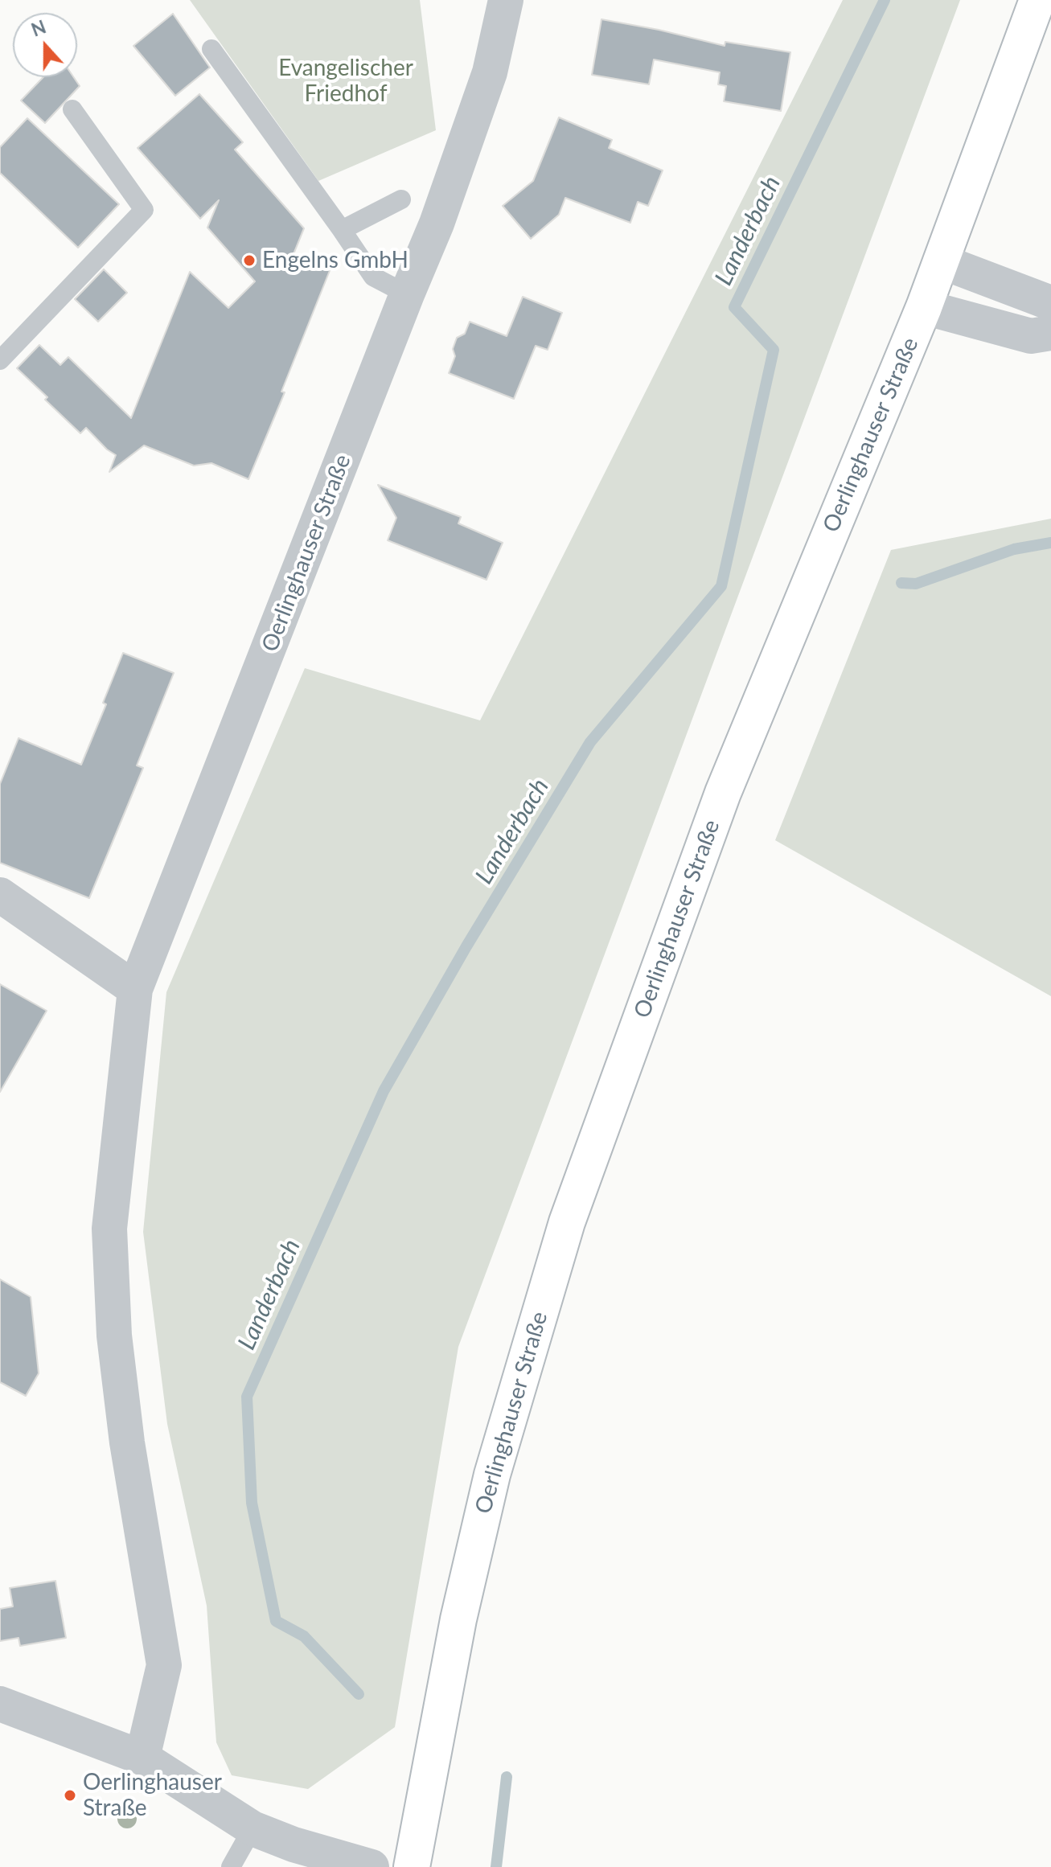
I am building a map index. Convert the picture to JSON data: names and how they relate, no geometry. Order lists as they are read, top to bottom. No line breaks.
{"streets":{"main road":["Oerlinghauser Straße"]},"water":["Landerbach"],"parks":["Evangelischer Friedhof"],"places":["Engelns GmbH","Oerlinghauser Straße"],"north":"top"}
